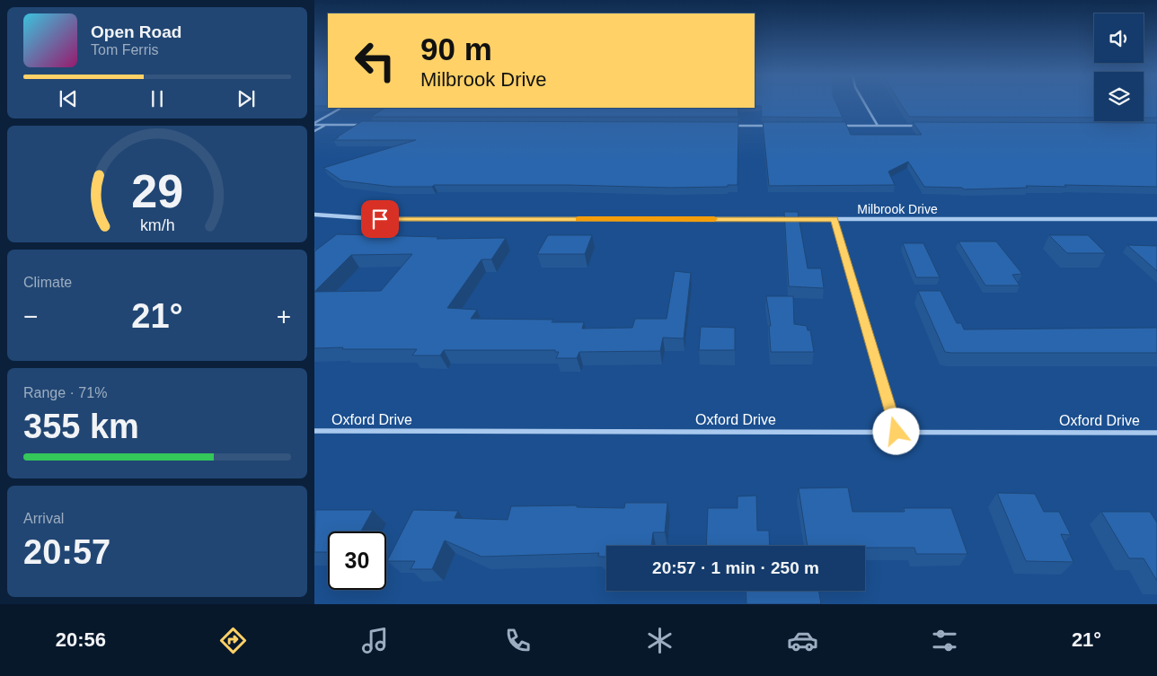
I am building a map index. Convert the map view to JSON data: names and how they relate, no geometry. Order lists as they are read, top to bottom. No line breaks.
{"streets":{"street":["Milbrook Drive","Oxford Drive"]},"page":{"song":["Open Road","Tom Ferris"],"turn":["90 m","Milbrook Drive"],"tile":["Climate",["Range · 71%","355 km"],["Arrival","20:57"]],"heat":["−","21°","+"],"limit":"30","trip":"20:57 · 1 min · 250 m","tabs":["20:56","21°"],"gauge":["29","km/h"]}}
